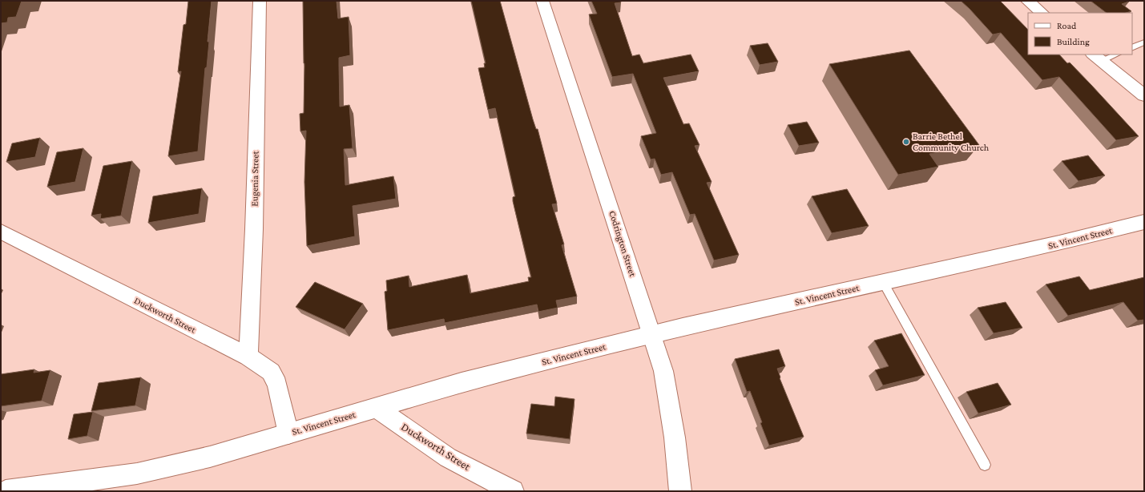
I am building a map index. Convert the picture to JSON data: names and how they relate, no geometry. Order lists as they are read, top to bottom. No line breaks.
{"streets":{"street":["Eugenia Street","St. Vincent Street","Codrington Street","Duckworth Street"]},"crossings":[["Eugenia Street","Duckworth Street"],["St. Vincent Street","Codrington Street"],["St. Vincent Street","Duckworth Street"]],"places":["Barrie Bethel Community Church"],"legend":["Road","Building"]}
